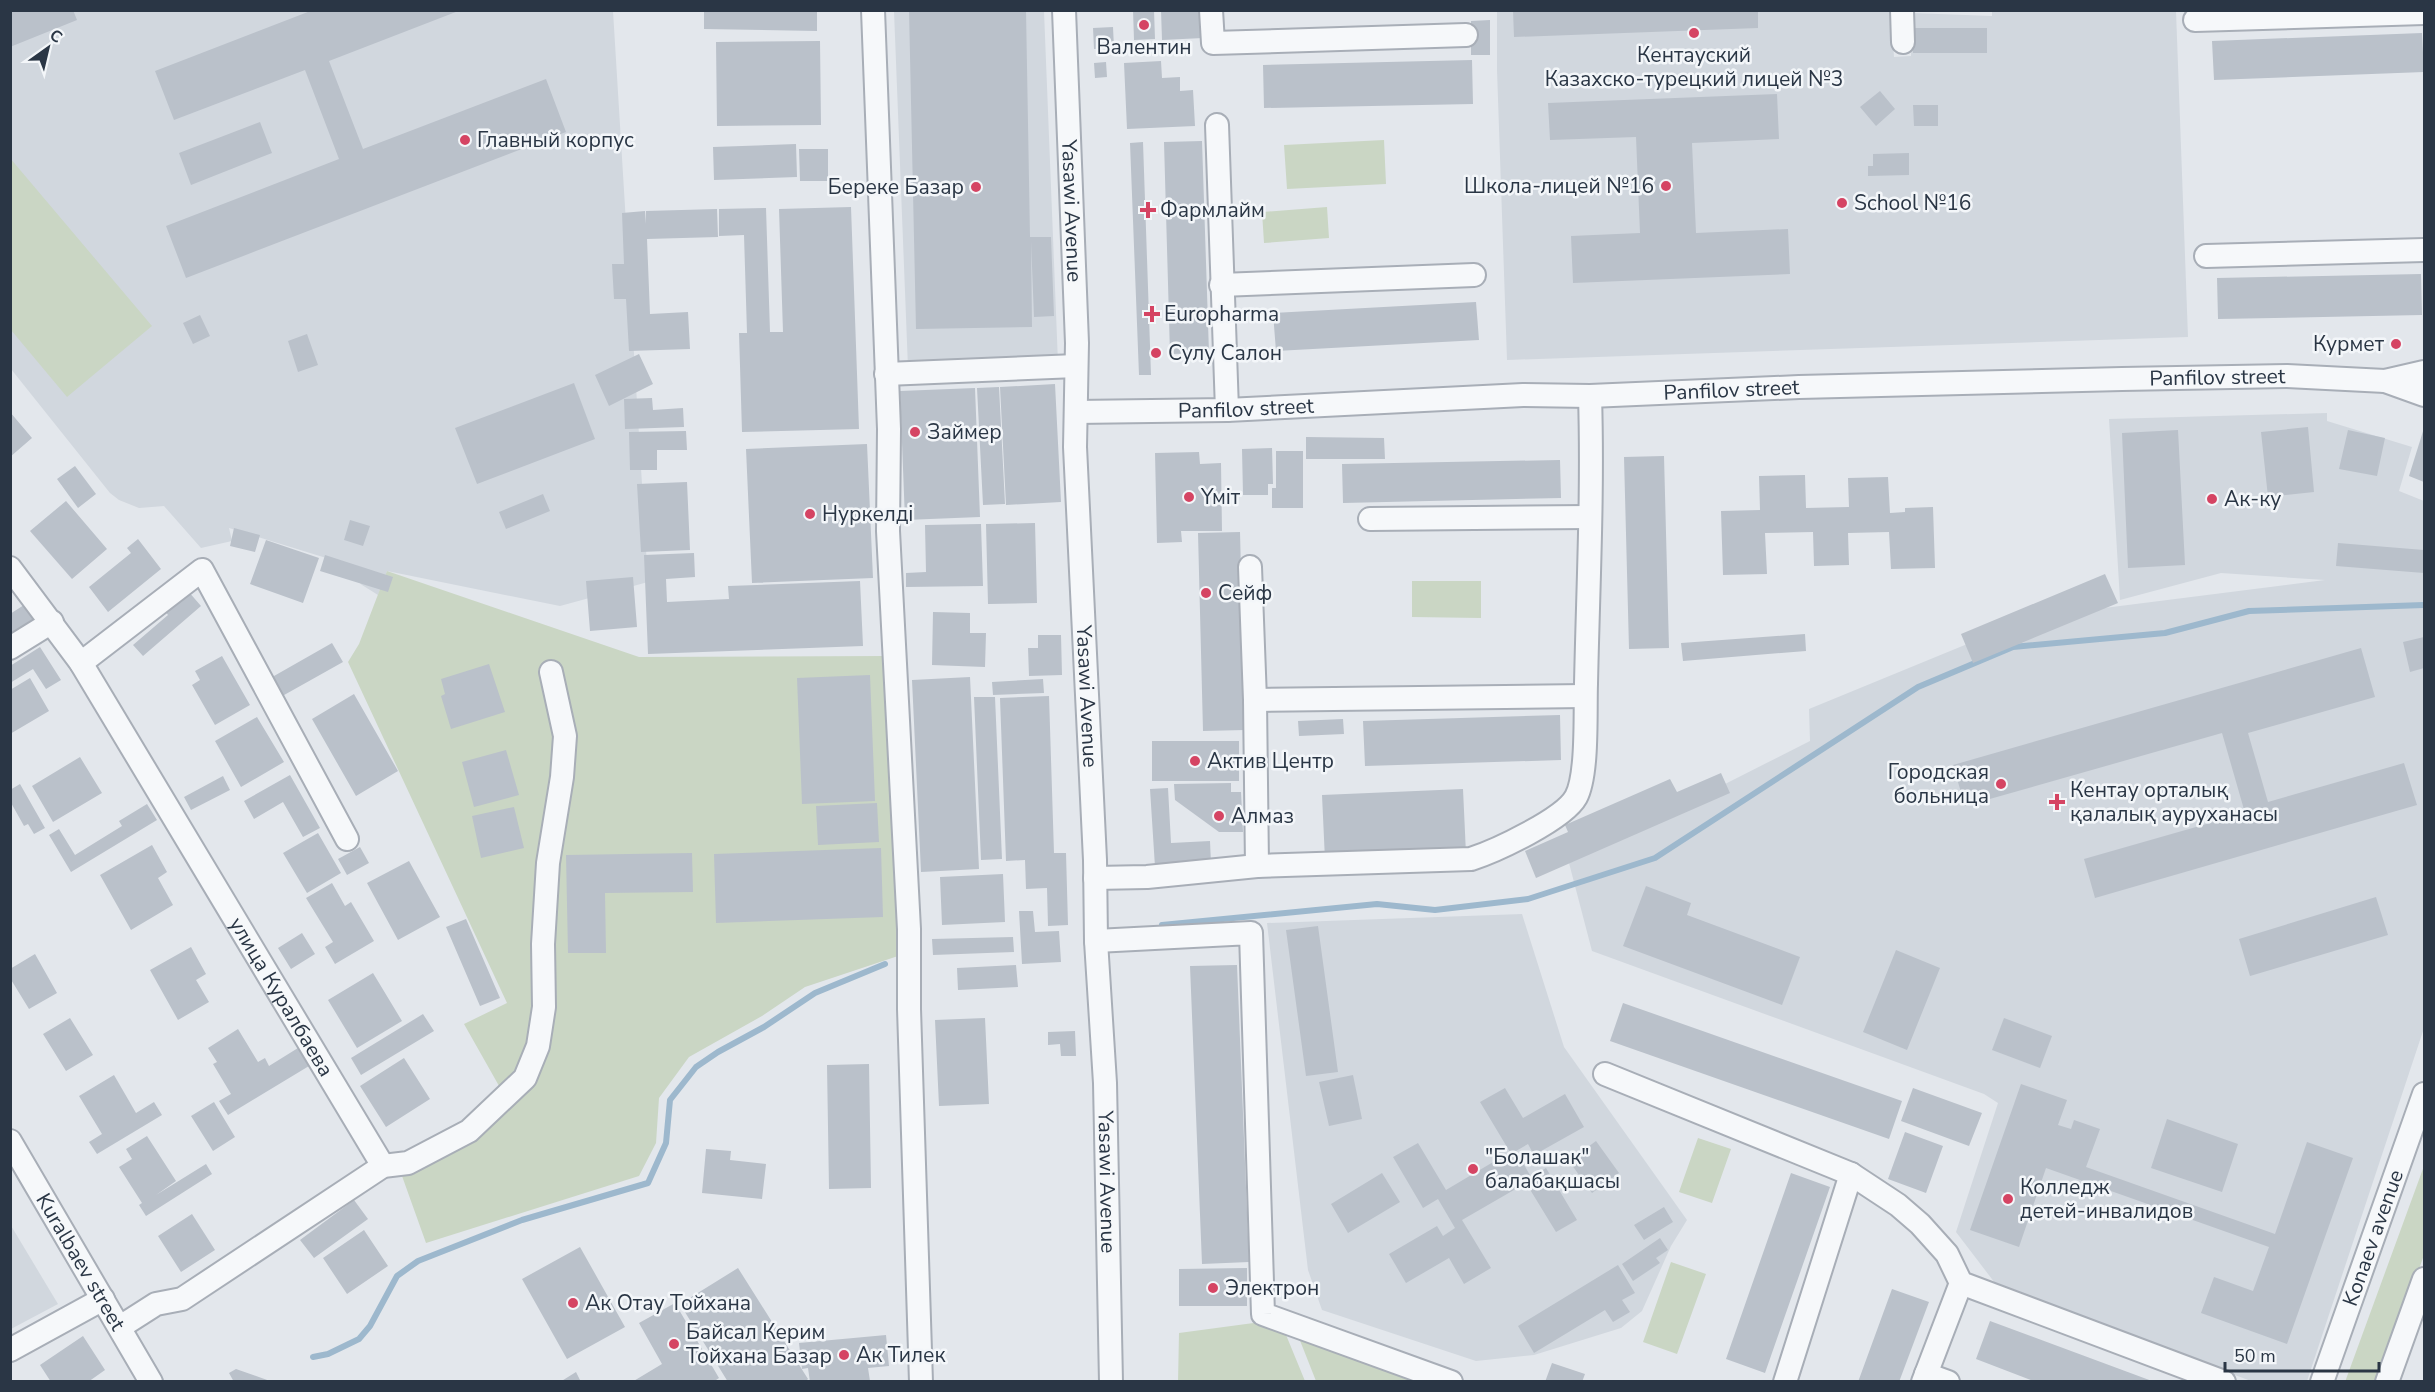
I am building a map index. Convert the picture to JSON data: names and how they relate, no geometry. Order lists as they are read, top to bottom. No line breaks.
{"streets":{"street":["Yasawi Avenue","Panfilov street","улица Куралбаева","Konaev avenue","Kuralbaev street"]},"crossings":[["Yasawi Avenue","Panfilov street"]],"places":{"other":["Валентин","Кентауский Казахско-турецкий лицей №3","Главный корпус","Школа-лицей №16","Береке Базар","School №16","Курмет","Сулу Салон","Займер","Үміт","Ак-ку","Нуркелді","Сейф","Актив Центр","Городская больница","Алмаз","\"Болашак\" балабақшасы","Колледж детей-инвалидов","Электрон","Ак Отау Тойхана","Байсал Керим Тойхана Базар","Ак Тилек"],"health":["Фармлайм","Europharma","Кентау орталық қалалық ауруханасы"]},"scale_bar":"50 m","north":"top right"}
